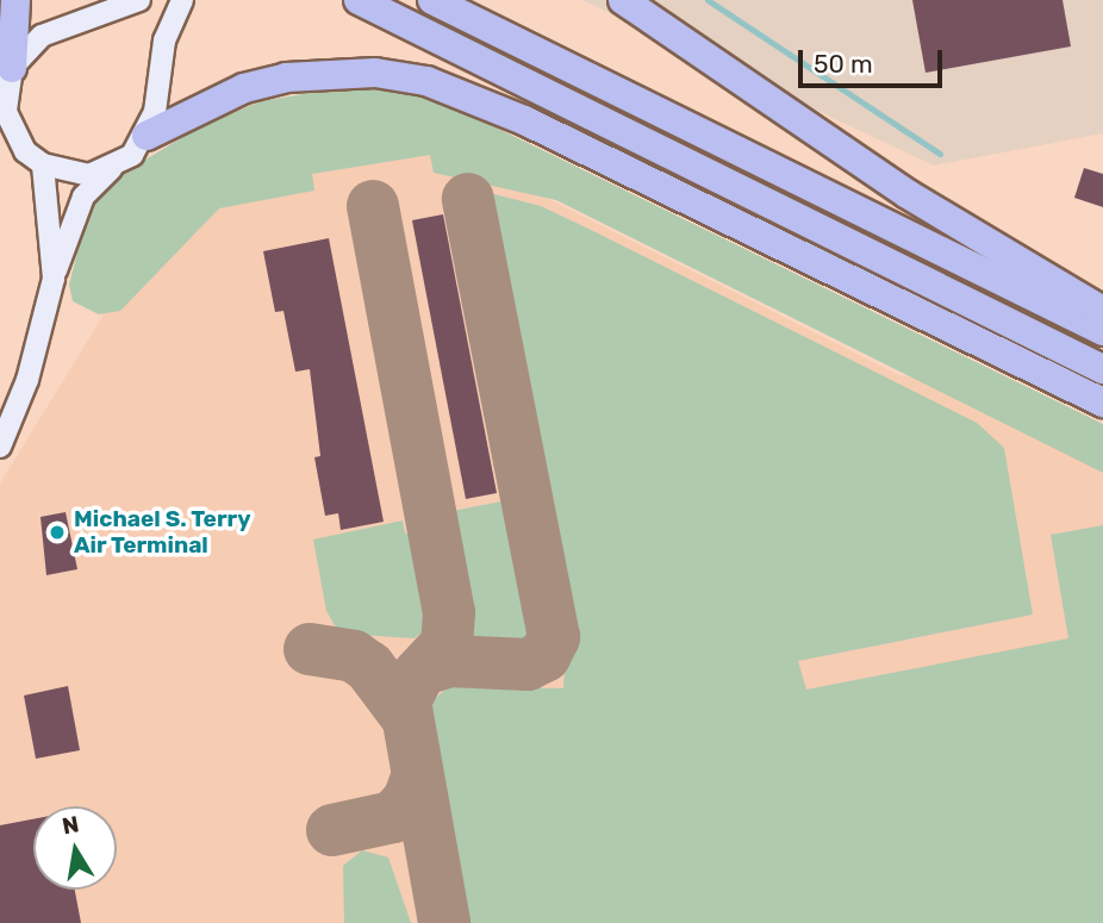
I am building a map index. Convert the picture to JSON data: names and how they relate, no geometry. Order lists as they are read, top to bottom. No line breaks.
{"places":["Michael S. Terry Air Terminal"],"scale_bar":"50 m","north":"top"}
